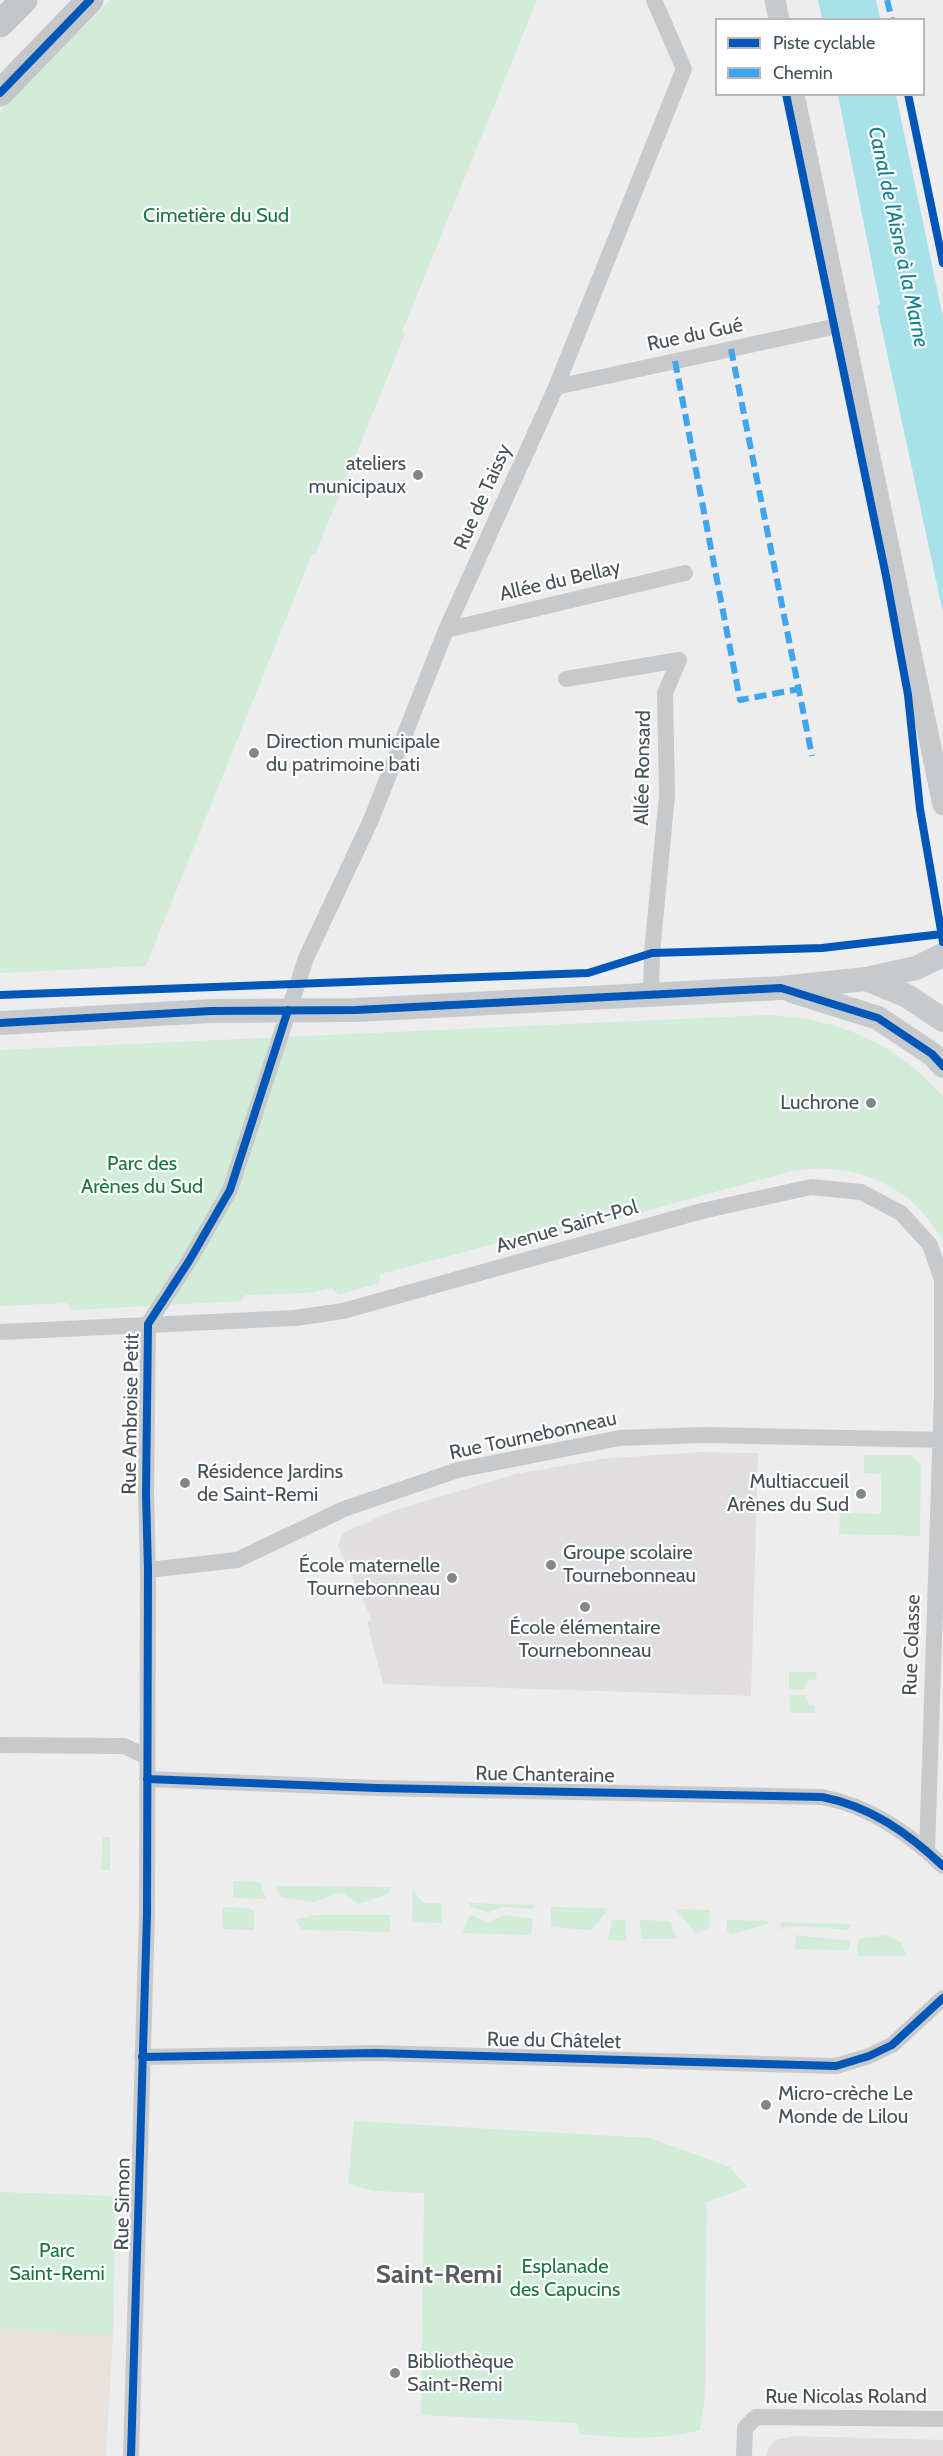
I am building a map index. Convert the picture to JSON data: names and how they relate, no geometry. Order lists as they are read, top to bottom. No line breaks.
{"streets":{"street":["Rue du Gué","Rue de Taissy","Allée du Bellay","Allée Ronsard","Avenue Saint-Pol","Rue Ambroise Petit","Rue Tournebonneau","Rue Colasse","Rue Chanteraine","Rue du Châtelet","Rue Simon","Rue Nicolas Roland"]},"crossings":[["Rue du Gué","Rue de Taissy"],["Rue de Taissy","Allée du Bellay"],["Rue de Taissy","Rue Ambroise Petit"],["Avenue Saint-Pol","Rue Ambroise Petit"],["Avenue Saint-Pol","Rue Tournebonneau"],["Avenue Saint-Pol","Rue Colasse"],["Rue Ambroise Petit","Rue Tournebonneau"],["Rue Ambroise Petit","Rue Chanteraine"],["Rue Ambroise Petit","Rue Simon"],["Rue Tournebonneau","Rue Colasse"],["Rue Colasse","Rue Chanteraine"],["Rue du Châtelet","Rue Simon"]],"districts":["Saint-Remi"],"water":["Canal de l'Aisne à la Marne"],"parks":["Cimetière du Sud","Parc des Arènes du Sud","Parc Saint-Remi","Esplanade des Capucins"],"places":["ateliers municipaux","Direction municipale du patrimoine bati","Luchrone","Résidence Jardins de Saint-Remi","Multiaccueil Arènes du Sud","Groupe scolaire Tournebonneau","École maternelle Tournebonneau","École élémentaire Tournebonneau","Micro-crèche Le Monde de Lilou","Bibliothèque Saint-Remi"],"legend":["Piste cyclable","Chemin"]}
